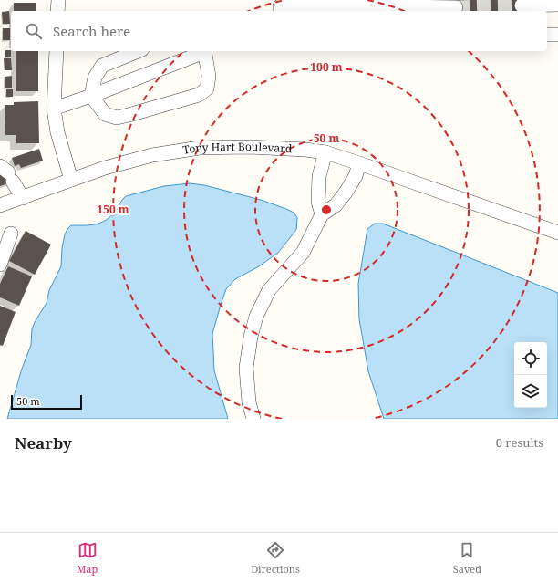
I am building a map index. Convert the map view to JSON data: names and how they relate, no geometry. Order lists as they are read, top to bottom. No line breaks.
{"streets":{"street":["Tony Hart Boulevard"]},"scale_bar":"50 m","page":{"search":"Search here","scale":"50 m","heading":["Nearby","0 results"],"nav":["Map","Directions","Saved"]},"rings":["100 m","50 m","150 m"]}
